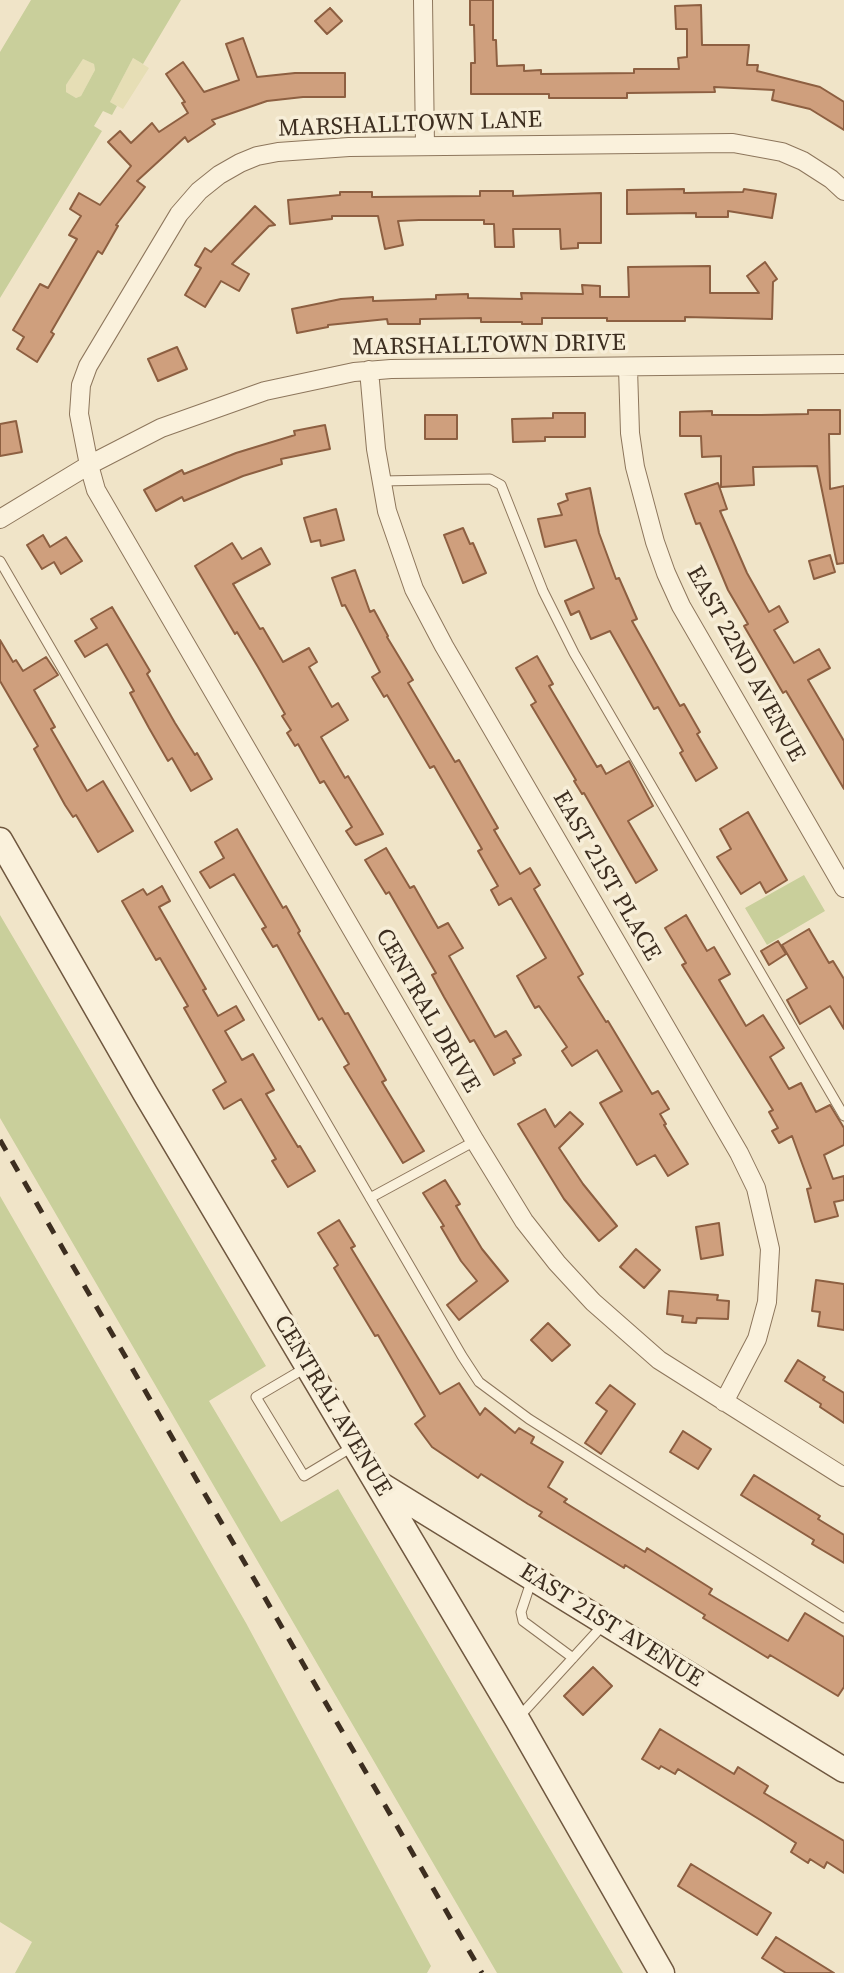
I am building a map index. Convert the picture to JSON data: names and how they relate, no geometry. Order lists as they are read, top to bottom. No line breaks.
{"streets":{"main road":["CENTRAL AVENUE","EAST 21ST AVENUE"],"street":["MARSHALLTOWN LANE","MARSHALLTOWN DRIVE","EAST 22ND AVENUE","EAST 21ST PLACE","CENTRAL DRIVE"]},"crossings":[["MARSHALLTOWN LANE","MARSHALLTOWN DRIVE"],["MARSHALLTOWN LANE","CENTRAL DRIVE"],["MARSHALLTOWN DRIVE","EAST 22ND AVENUE"],["MARSHALLTOWN DRIVE","EAST 21ST PLACE"],["MARSHALLTOWN DRIVE","CENTRAL DRIVE"],["EAST 21ST PLACE","CENTRAL DRIVE"],["CENTRAL AVENUE","EAST 21ST AVENUE"]]}
